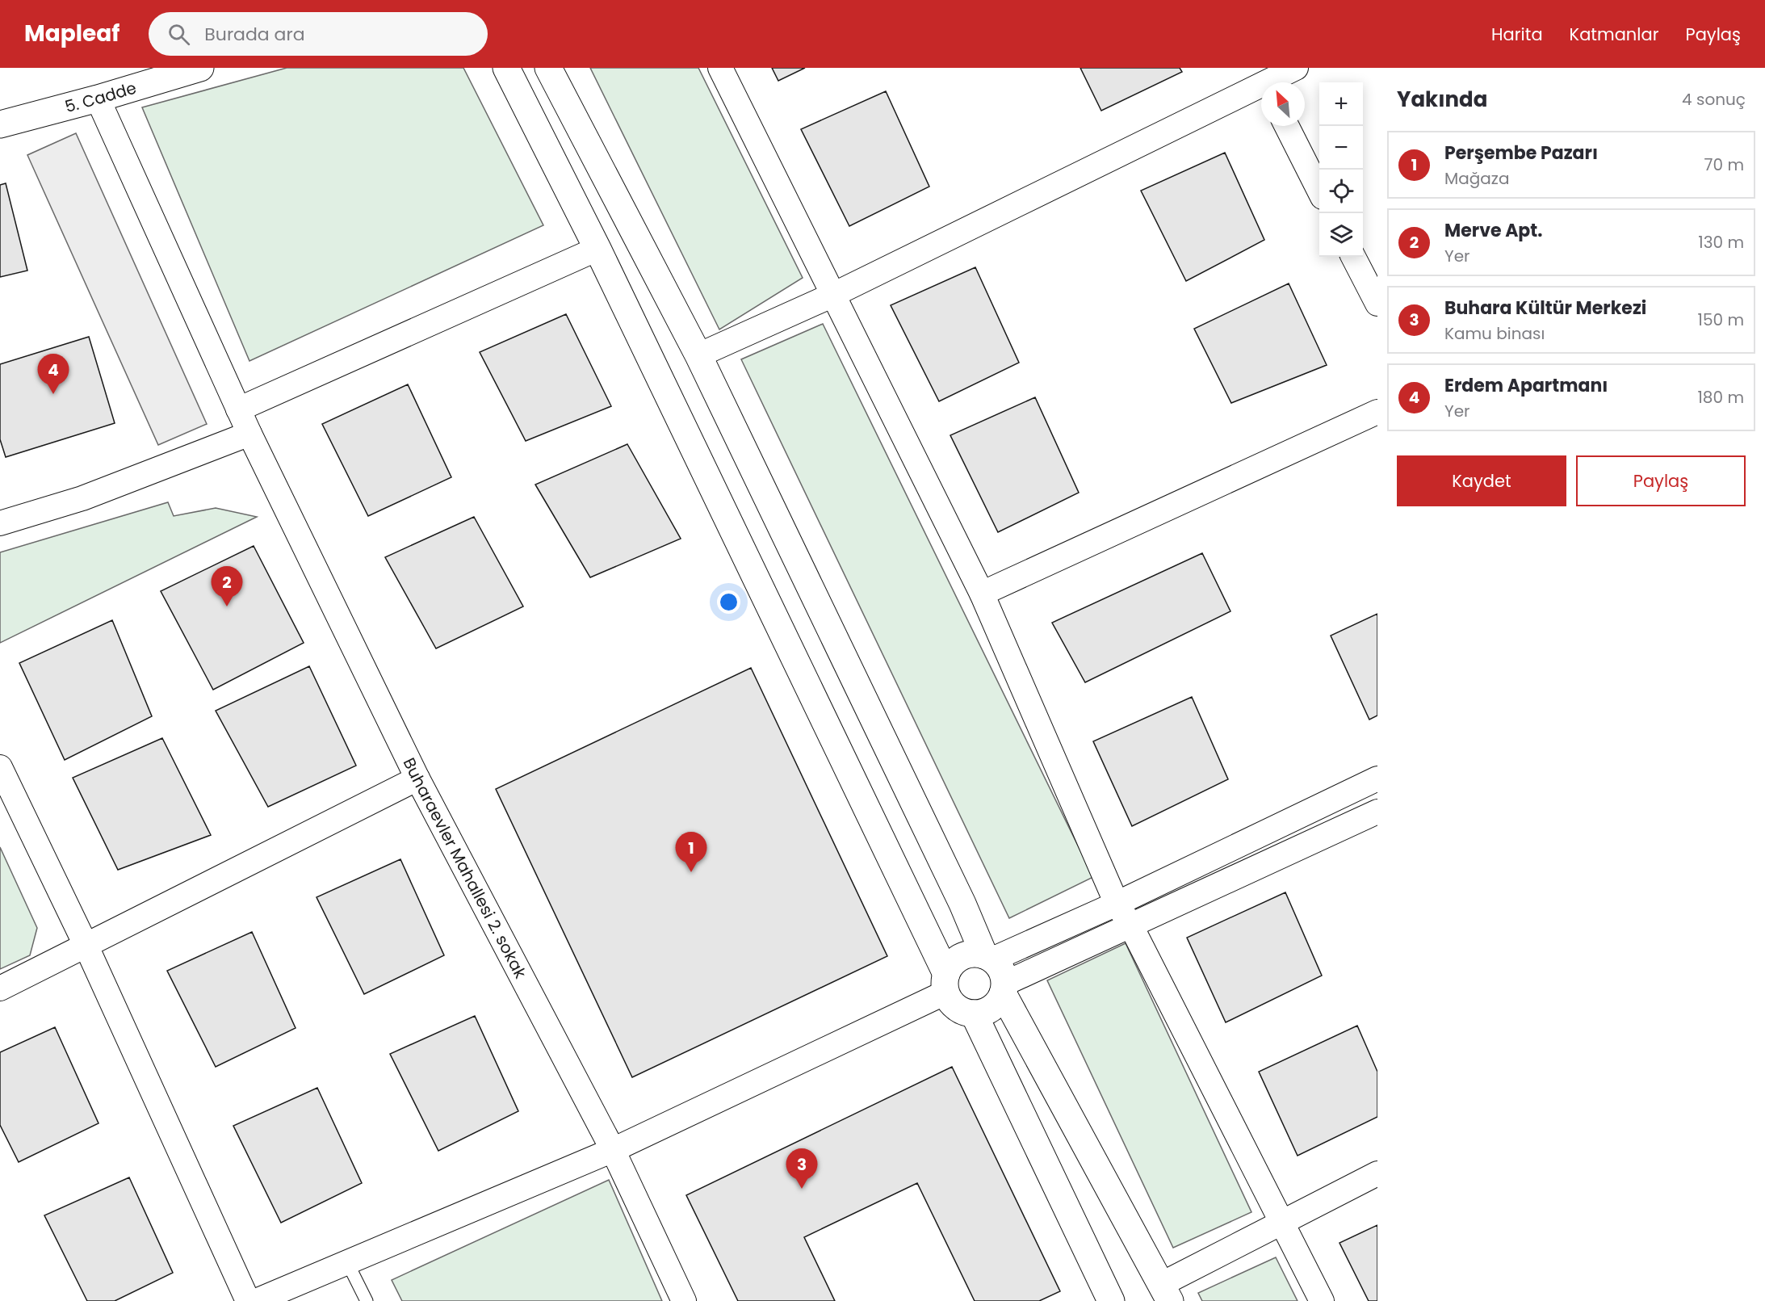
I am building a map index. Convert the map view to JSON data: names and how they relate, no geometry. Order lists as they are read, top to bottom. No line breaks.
{"streets":{"street":["5. Cadde","Buharaevler Mahallesi 2. sokak"]},"crossings":[["5. Cadde","Buharaevler Mahallesi 2. sokak"]],"north":"top left","page":{"header":"Mapleaf","search":"Burada ara","nav":["Harita","Katmanlar","Paylaş"],"heading":["Yakında","4 sonuç"],"map_buttons":["+","−"],"list":[{"mark":"1","name":"Perşembe Pazarı","note":"Mağaza","value":"70 m"},{"mark":"2","name":"Merve Apt.","note":"Yer","value":"130 m"},{"mark":"3","name":"Buhara Kültür Merkezi","note":"Kamu binası","value":"150 m"},{"mark":"4","name":"Erdem Apartmanı","note":"Yer","value":"180 m"}],"pins":["4","2","1","3"],"buttons":["Kaydet","Paylaş"]}}
